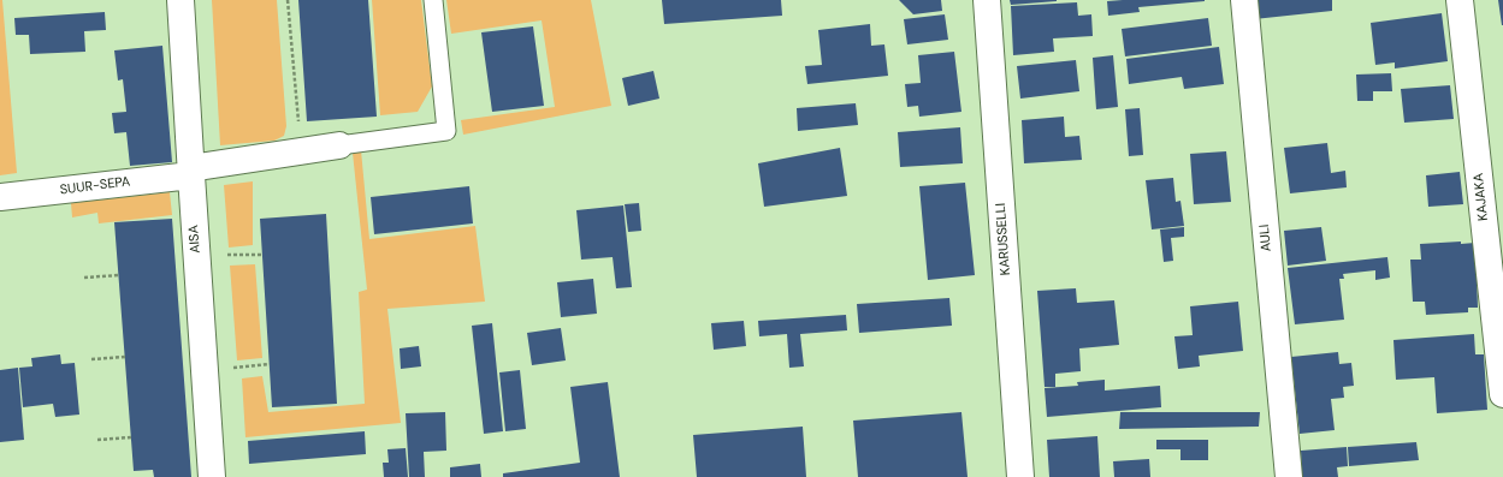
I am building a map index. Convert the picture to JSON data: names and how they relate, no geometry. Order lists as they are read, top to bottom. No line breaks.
{"streets":{"street":["SUUR-SEPA","KAJAKA","AULI","AISA","KARUSSELLI"]},"crossings":[["SUUR-SEPA","AISA"]]}
